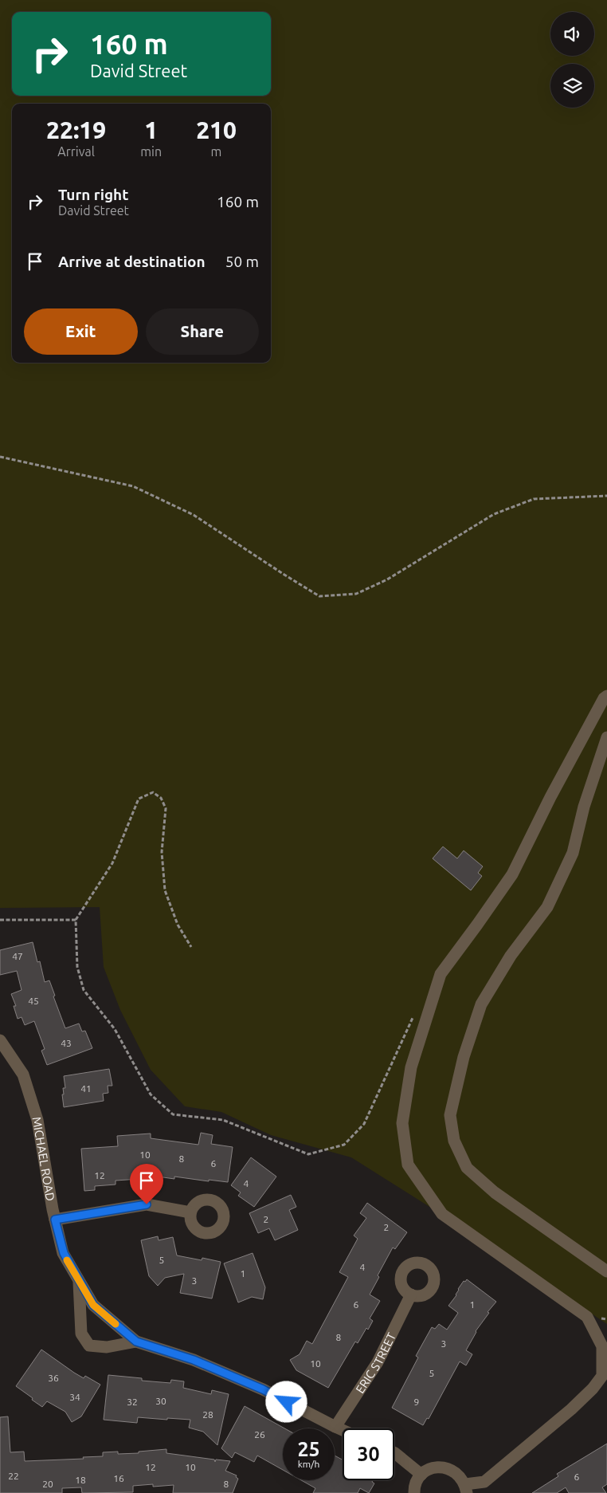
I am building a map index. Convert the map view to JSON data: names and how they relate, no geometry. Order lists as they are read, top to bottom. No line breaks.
{"streets":{"street":["MICHAEL ROAD","ERIC STREET"]},"crossings":[["MICHAEL ROAD","ERIC STREET"]],"house_numbers":["47","45","43","41","10","8","6","12","4","2","2","5","4","1","3","6","1","8","3","10","5","36","34","30","32","9","28","26","12","10","22","6","16","18","20","8"],"page":{"turn":["160 m","David Street"],"eta":["22:19","Arrival","1","min","210","m"],"list":[{"name":"Turn right","note":"David Street","value":"160 m"},{"name":"Arrive at destination","value":"50 m"}],"buttons":["Exit","Share"],"speed":"25 km/h","limit":"30"}}
